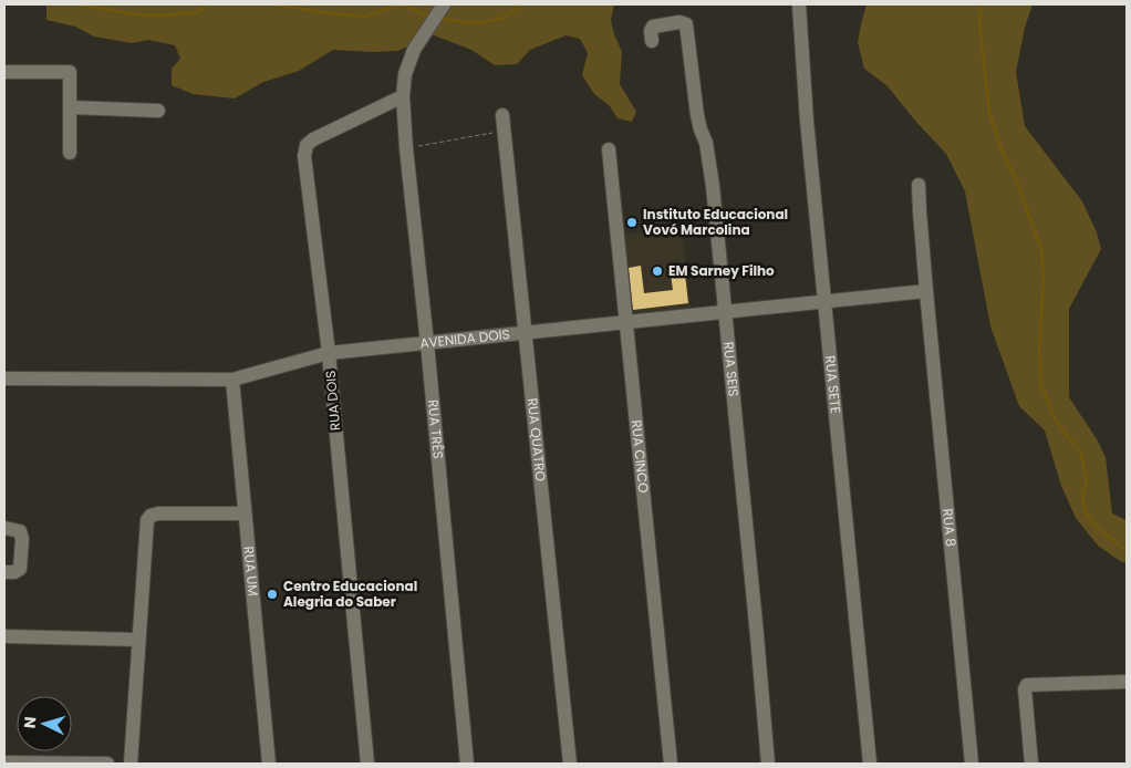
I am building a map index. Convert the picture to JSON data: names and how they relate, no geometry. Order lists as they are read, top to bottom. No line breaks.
{"streets":{"street":["AVENIDA DOIS","RUA SEIS","RUA SETE","RUA DOIS","RUA TRÊS","RUA QUATRO","RUA CINCO","RUA 8","RUA UM"]},"crossings":[["AVENIDA DOIS","RUA SEIS"],["AVENIDA DOIS","RUA SETE"],["AVENIDA DOIS","RUA DOIS"],["AVENIDA DOIS","RUA TRÊS"],["AVENIDA DOIS","RUA QUATRO"],["AVENIDA DOIS","RUA CINCO"],["AVENIDA DOIS","RUA 8"],["AVENIDA DOIS","RUA UM"],["RUA DOIS","RUA TRÊS"]],"places":["Instituto Educacional Vovó Marcolina","EM Sarney Filho","Centro Educacional Alegria do Saber"],"north":"left"}
